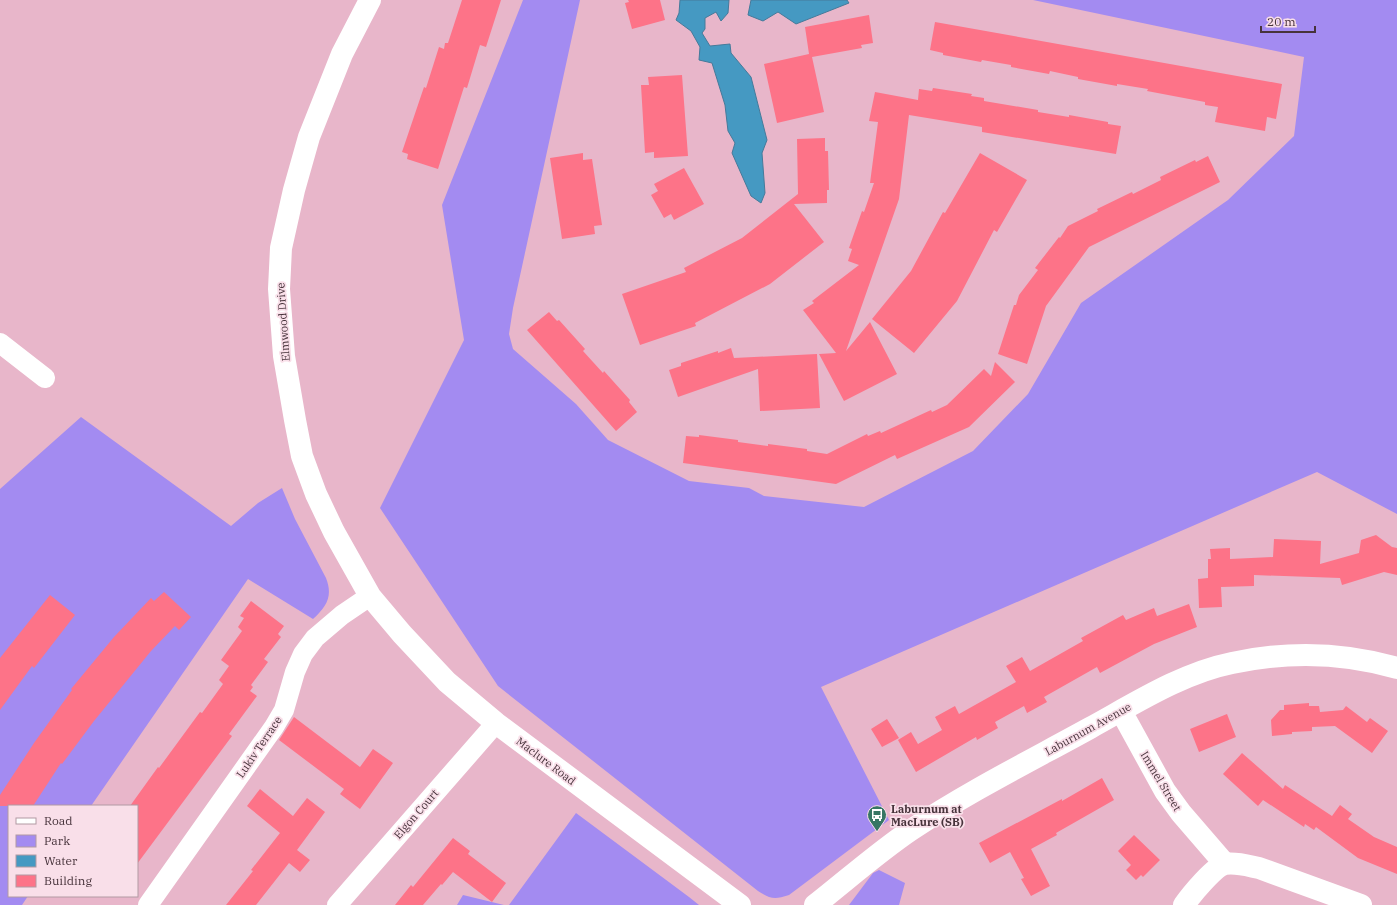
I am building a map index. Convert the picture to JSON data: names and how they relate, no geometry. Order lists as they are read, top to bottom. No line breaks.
{"streets":{"street":["Elmwood Drive","Laburnum Avenue","Lukiv Terrace","Maclure Road","Immel Street","Elgon Court"]},"crossings":[["Elmwood Drive","Lukiv Terrace"],["Elmwood Drive","Maclure Road"],["Laburnum Avenue","Immel Street"],["Lukiv Terrace","Maclure Road"],["Maclure Road","Elgon Court"]],"places":{"bus stop":["Laburnum at MacLure (SB)"]},"legend":["Road","Park","Water","Building"],"scale_bar":"20 m"}
